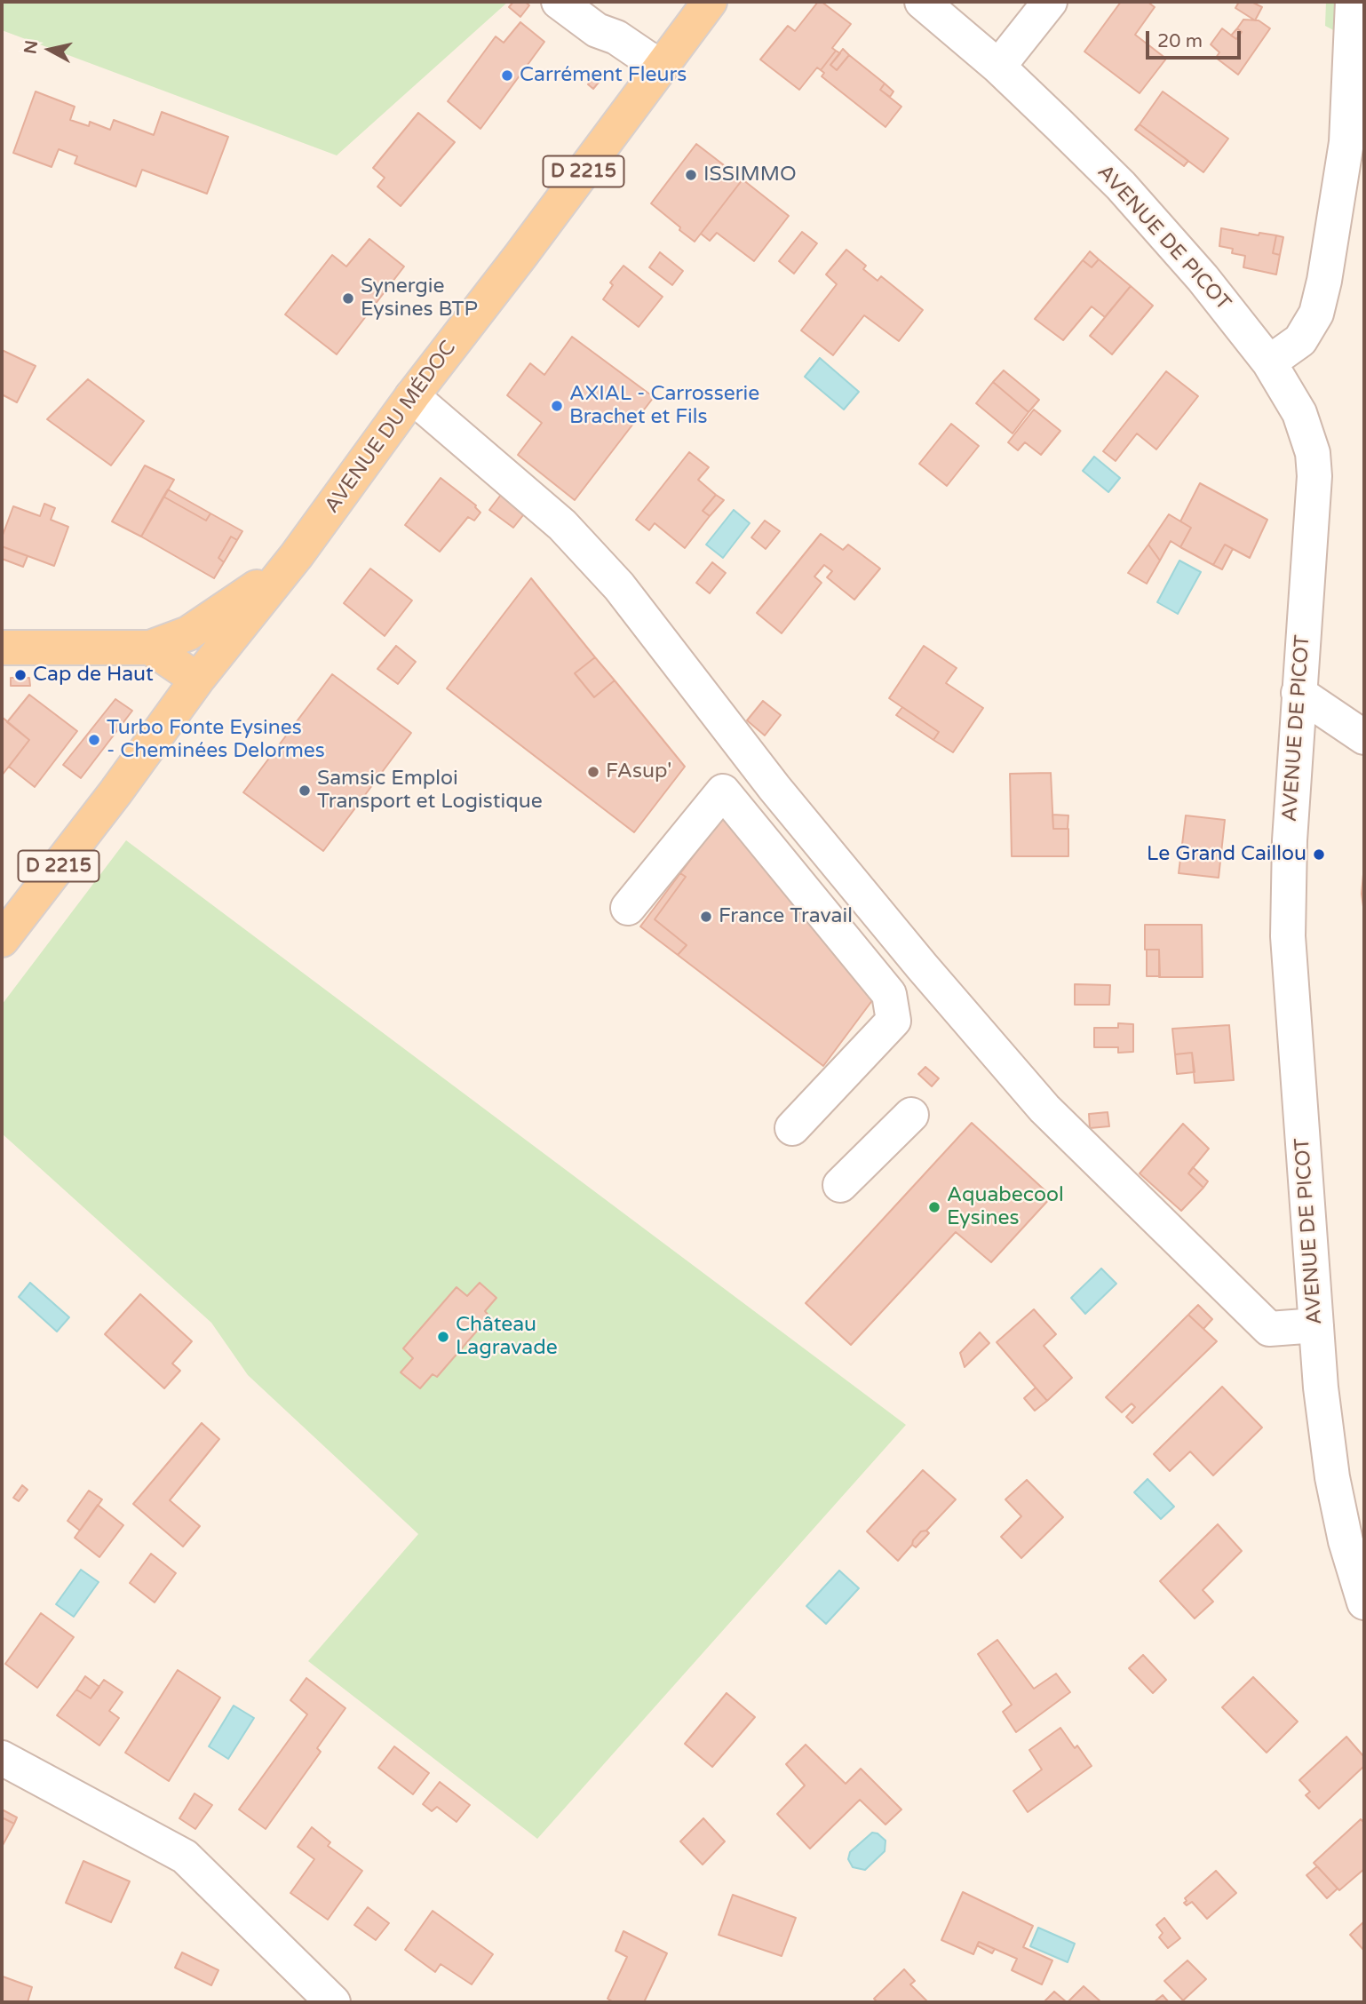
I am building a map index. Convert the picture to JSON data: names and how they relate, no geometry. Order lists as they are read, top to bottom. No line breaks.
{"streets":{"main road":["D 2215","AVENUE DU MÉDOC"],"street":["AVENUE DE PICOT"]},"places":["Carrément Fleurs","ISSIMMO","Synergie Eysines BTP","AXIAL - Carrosserie Brachet et Fils","Cap de Haut","Turbo Fonte Eysines - Cheminées Delormes","FAsup'","Samsic Emploi Transport et Logistique","Le Grand Caillou","France Travail","Aquabecool Eysines","Château Lagravade"],"scale_bar":"20 m","north":"left"}
